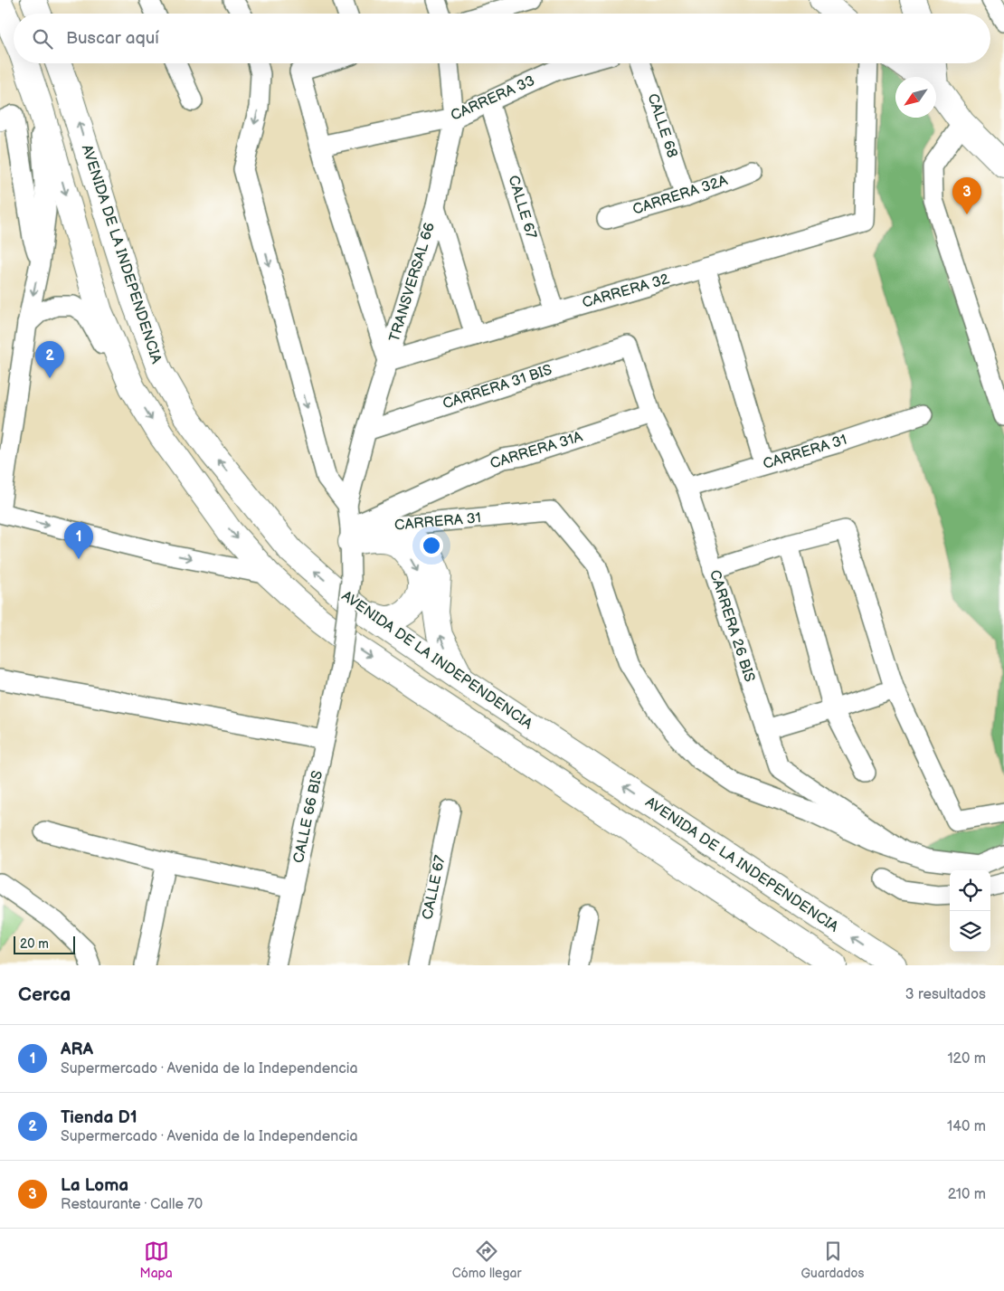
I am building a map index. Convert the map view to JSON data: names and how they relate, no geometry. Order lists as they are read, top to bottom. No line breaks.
{"streets":{"main road":["AVENIDA DE LA INDEPENDENCIA"],"street":["CARRERA 33","CALLE 68","CARRERA 32A","CALLE 67","TRANSVERSAL 66","CARRERA 32","CARRERA 31 BIS","CARRERA 31A","CARRERA 31","CARRERA 26 BIS","CALLE 66 BIS"]},"crossings":[["CARRERA 33","CALLE 67"],["CARRERA 33","TRANSVERSAL 66"],["CALLE 68","CARRERA 32A"],["CALLE 67","CARRERA 32"],["TRANSVERSAL 66","CARRERA 32"],["TRANSVERSAL 66","CARRERA 31 BIS"],["TRANSVERSAL 66","CALLE 66 BIS"],["CARRERA 31 BIS","CARRERA 26 BIS"],["CARRERA 31A","CARRERA 31"],["CARRERA 31A","CARRERA 26 BIS"],["CARRERA 31A","CALLE 66 BIS"],["CARRERA 31","CARRERA 26 BIS"],["CARRERA 31","CALLE 66 BIS"]],"scale_bar":"20 m","north":"bottom left","page":{"search":"Buscar aquí","pins":["3","2","1"],"scale":"20 m","heading":["Cerca","3 resultados"],"list":[{"mark":"1","name":"ARA","note":"Supermercado · Avenida de la Independencia","value":"120 m"},{"mark":"2","name":"Tienda D1","note":"Supermercado · Avenida de la Independencia","value":"140 m"},{"mark":"3","name":"La Loma","note":"Restaurante · Calle 70","value":"210 m"}],"nav":["Mapa","Cómo llegar","Guardados"]}}
